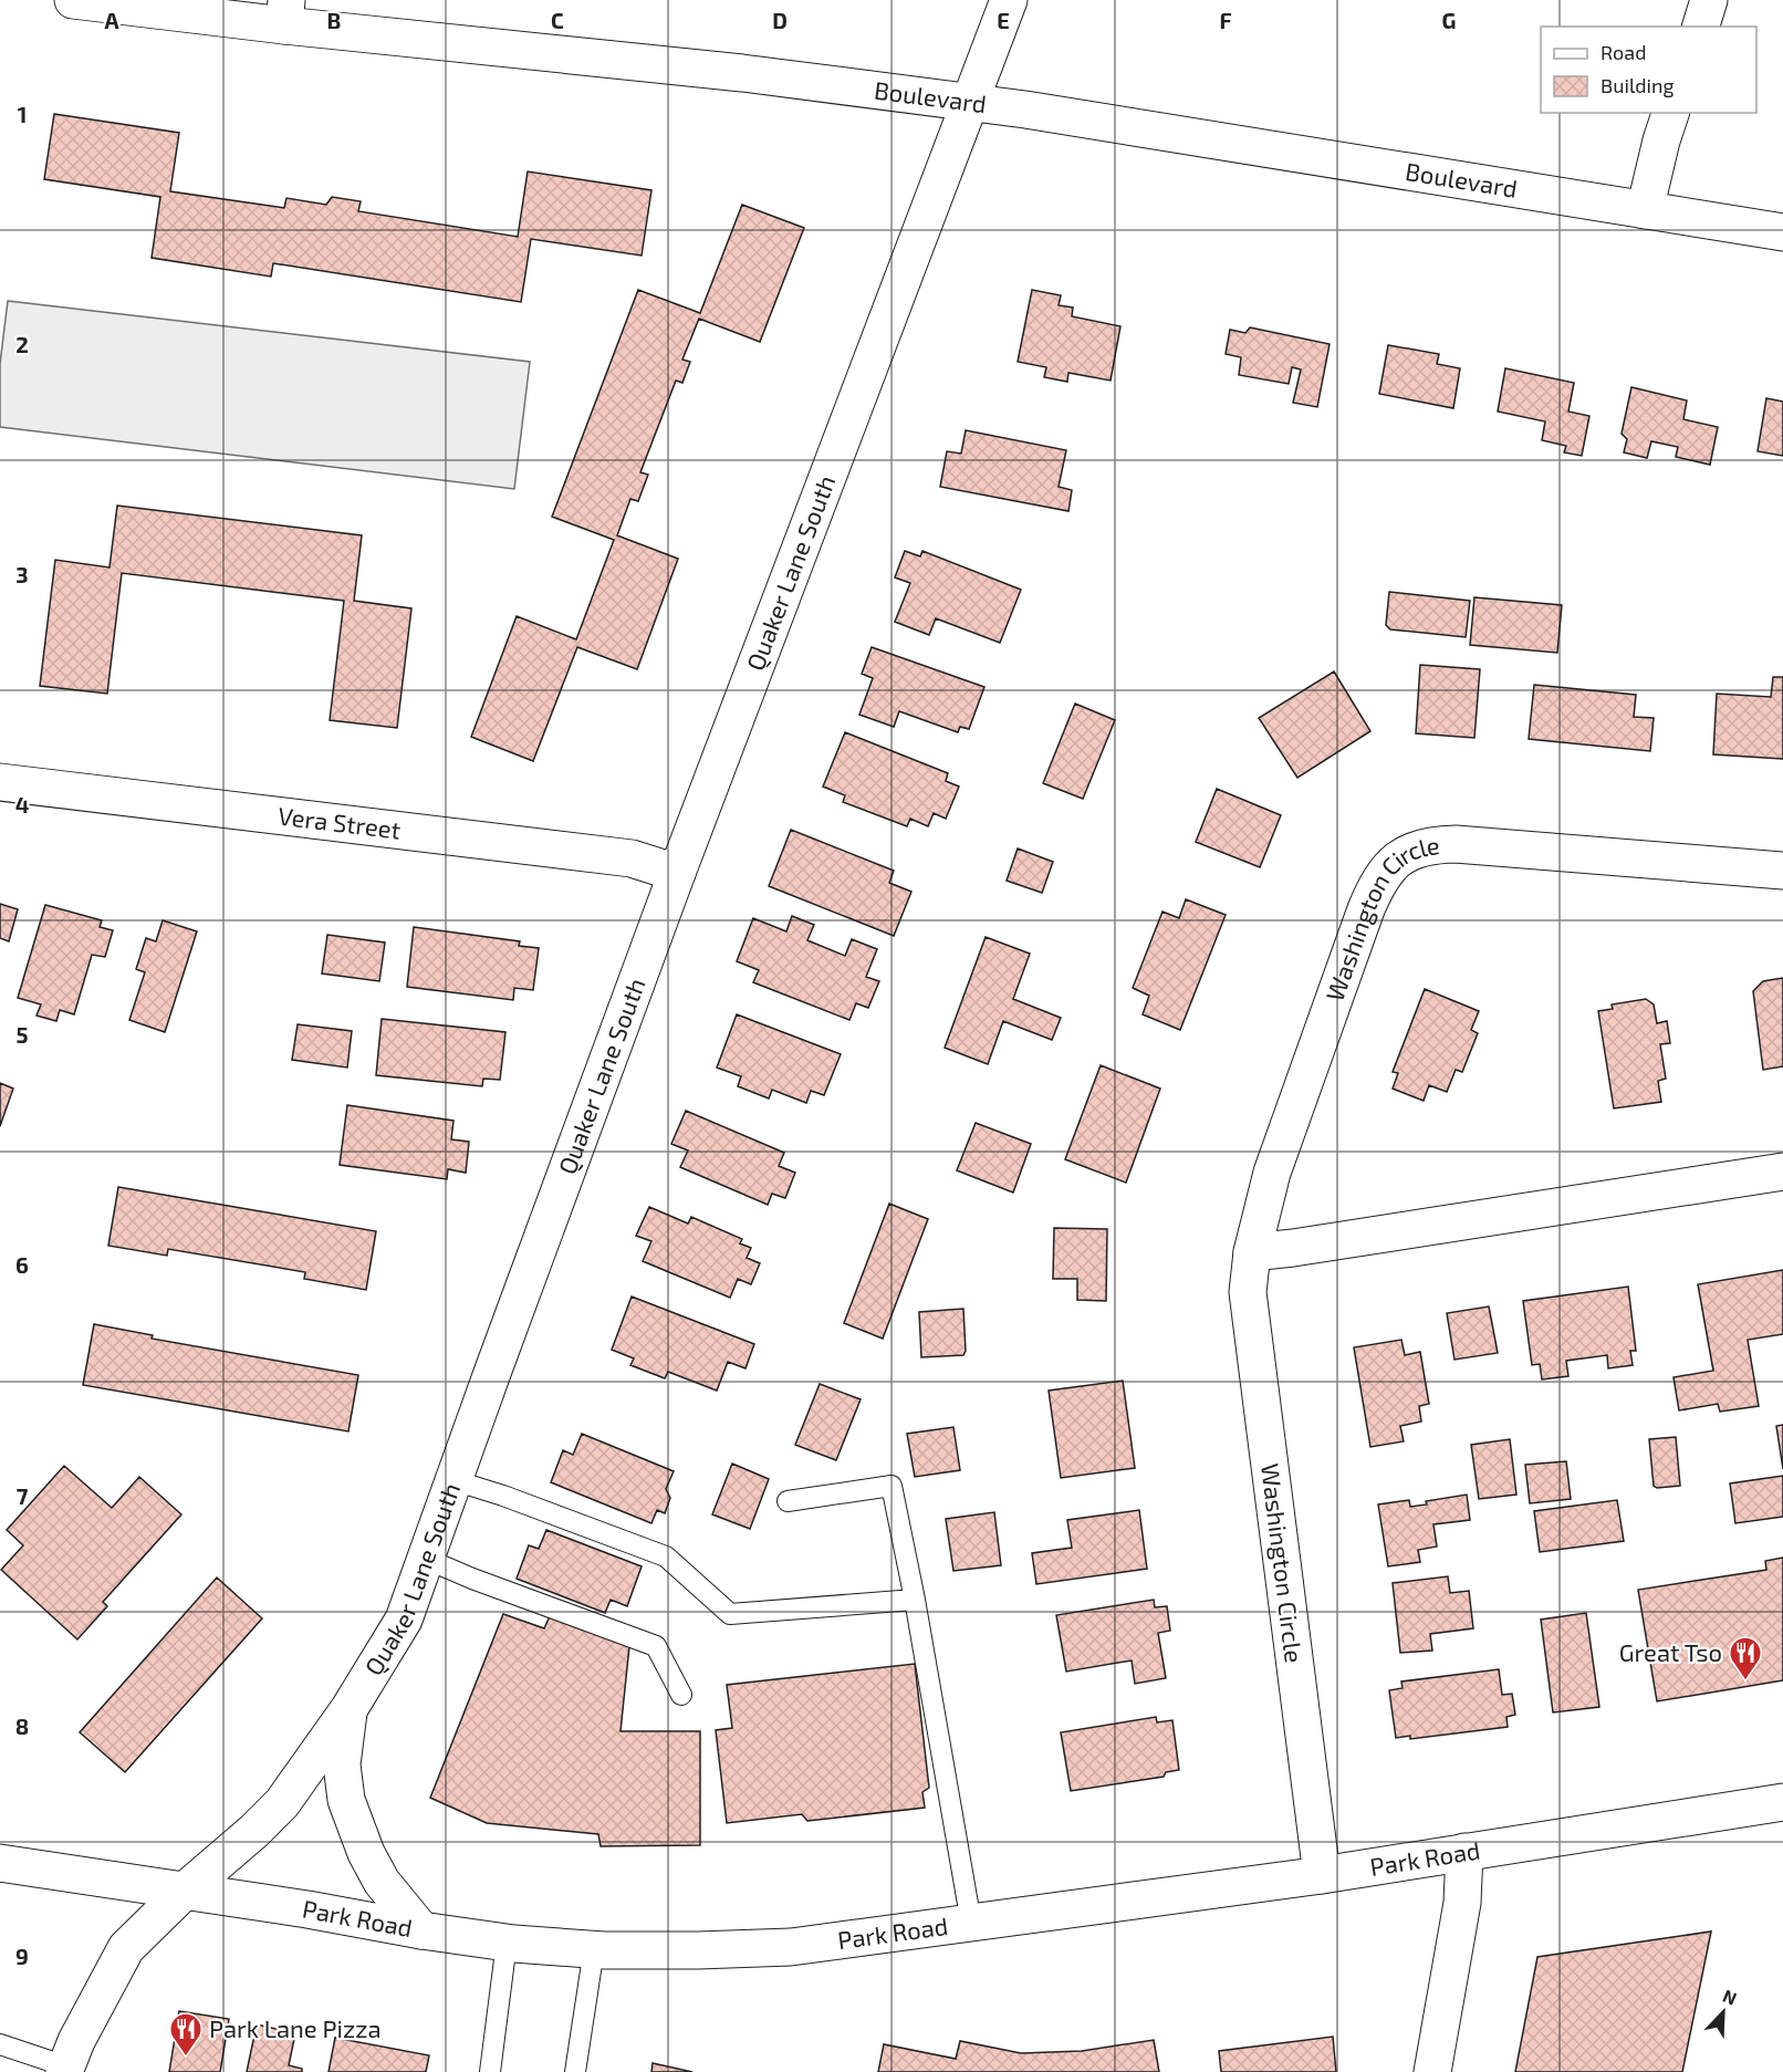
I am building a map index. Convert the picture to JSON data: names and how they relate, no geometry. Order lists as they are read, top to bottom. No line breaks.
{"streets":{"main road":["Boulevard","Quaker Lane South","Vera Street","Washington Circle","Park Road"]},"crossings":[["Boulevard","Quaker Lane South"],["Quaker Lane South","Vera Street"],["Quaker Lane South","Park Road"],["Washington Circle","Park Road"]],"places":{"restaurant":["Great Tso","Park Lane Pizza"]},"legend":["Road","Building"],"north":"top right","grid":{"columns":["A","B","C","D","E","F","G"],"rows":["1","2","3","4","5","6","7","8","9"]}}
